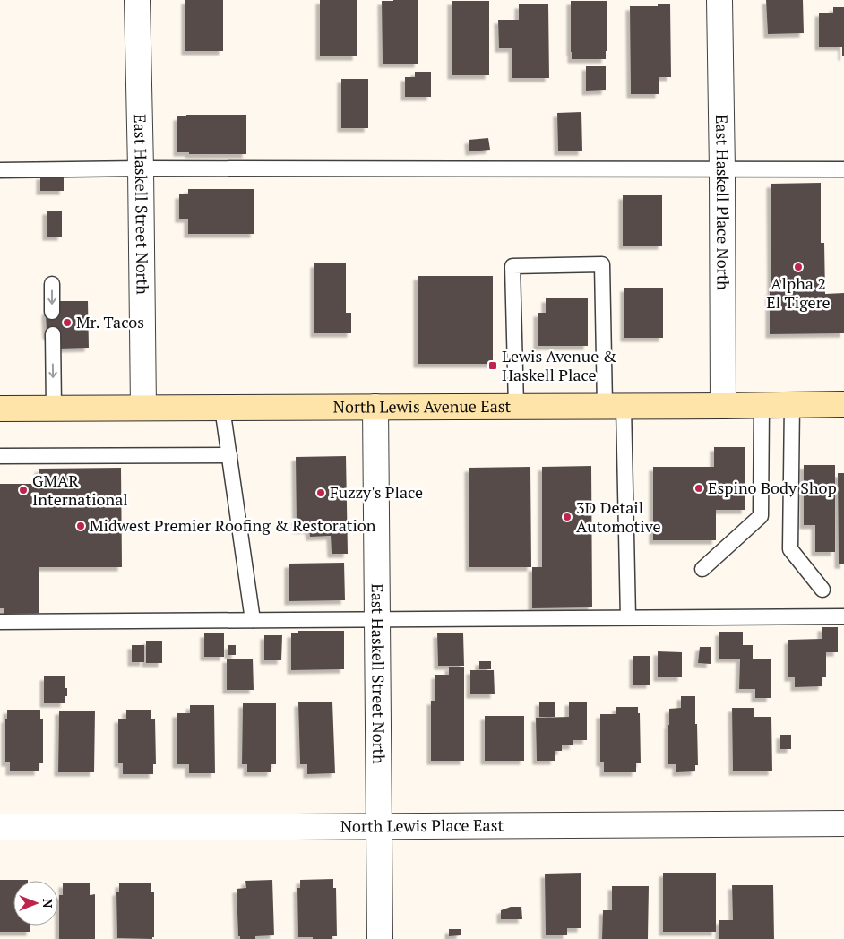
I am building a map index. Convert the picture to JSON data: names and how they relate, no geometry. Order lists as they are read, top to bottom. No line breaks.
{"streets":{"main road":["North Lewis Avenue East"],"street":["East Haskell Place North","East Haskell Street North","North Lewis Place East"]},"crossings":[["East Haskell Place North","North Lewis Avenue East"],["East Haskell Street North","North Lewis Avenue East"],["East Haskell Street North","North Lewis Place East"]],"places":{"other":["Alpha 2 El Tigere","Mr. Tacos","Espino Body Shop","GMAR International","Fuzzy's Place","3D Detail Automotive","Midwest Premier Roofing & Restoration"],"transit":["Lewis Avenue & Haskell Place"]},"north":"right"}
